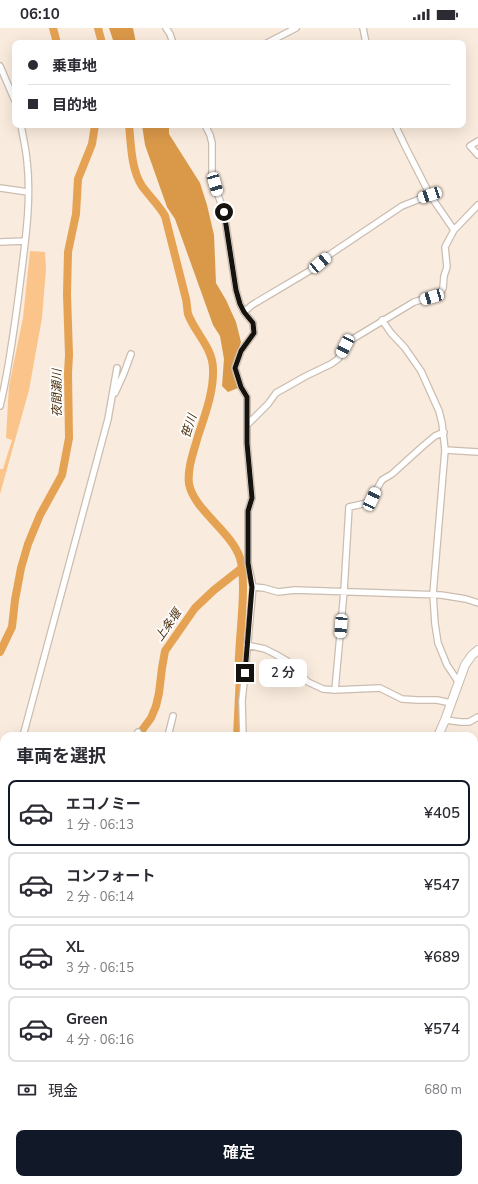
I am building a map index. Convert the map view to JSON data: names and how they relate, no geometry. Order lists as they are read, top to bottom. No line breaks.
{"water":["夜間瀬川","笹川","上条堰"],"page":{"status":"06:10","banner":["乗車地","目的地"],"bubble":"2 分","heading":"車両を選択","list":[{"name":"エコノミー","note":"1 分 · 06:13","value":"¥405"},{"name":"コンフォート","note":"2 分 · 06:14","value":"¥547"},{"name":"XL","note":"3 分 · 06:15","value":"¥689"},{"name":"Green","note":"4 分 · 06:16","value":"¥574"}],"pay":["現金","680 m"],"buttons":"確定"}}
